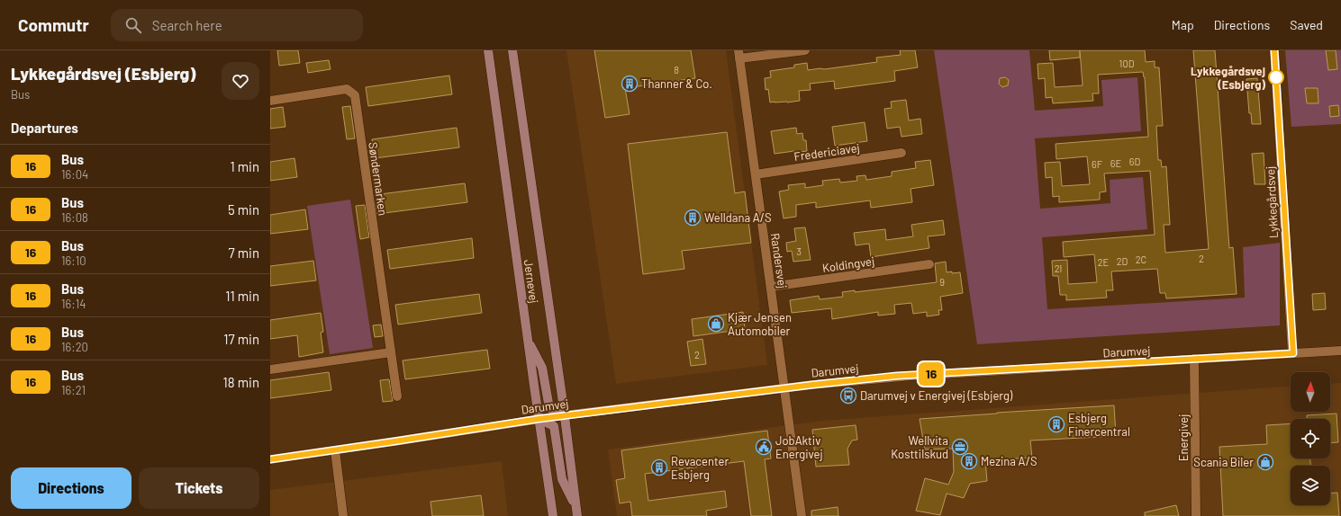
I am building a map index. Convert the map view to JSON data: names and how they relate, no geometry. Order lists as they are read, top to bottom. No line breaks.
{"streets":{"main road":["Jernevej"],"street":["Fredericiavej","Søndermarken","Lykkegårdsvej","Randersvej","Koldingvej","Darumvej","Energivej"]},"crossings":[["Fredericiavej","Randersvej"],["Lykkegårdsvej","Darumvej"],["Randersvej","Koldingvej"],["Randersvej","Darumvej"],["Jernevej","Darumvej"],["Darumvej","Energivej"]],"places":{"other":["Lykkegårdsvej (Esbjerg)"],"building":["Thanner & Co.","Welldana A/S","Esbjerg Finercentral","Mezina A/S","Revacenter Esbjerg"],"shop":["Kjær Jensen Automobiler","Scania Biler"],"bus stop":["Darumvej v Energivej (Esbjerg)"],"public building":["JobAktiv Energivej"],"office":["Wellvita Kosttilskud"]},"lines":["bus line 16"],"house_numbers":["10D","8","6D","6E","6F","3","2","2C","2D","2E","2I","9","2"],"north":"top","page":{"header":"Commutr","search":"Search here","nav":["Map","Directions","Saved"],"heading":[["Lykkegårdsvej (Esbjerg)","Bus"],"Departures"],"on_map":"16","list":[{"mark":"16","name":"Bus","note":"16:04","value":"1 min"},{"mark":"16","name":"Bus","note":"16:08","value":"5 min"},{"mark":"16","name":"Bus","note":"16:10","value":"7 min"},{"mark":"16","name":"Bus","note":"16:14","value":"11 min"},{"mark":"16","name":"Bus","note":"16:20","value":"17 min"},{"mark":"16","name":"Bus","note":"16:21","value":"18 min"}],"buttons":["Directions","Tickets"]}}
